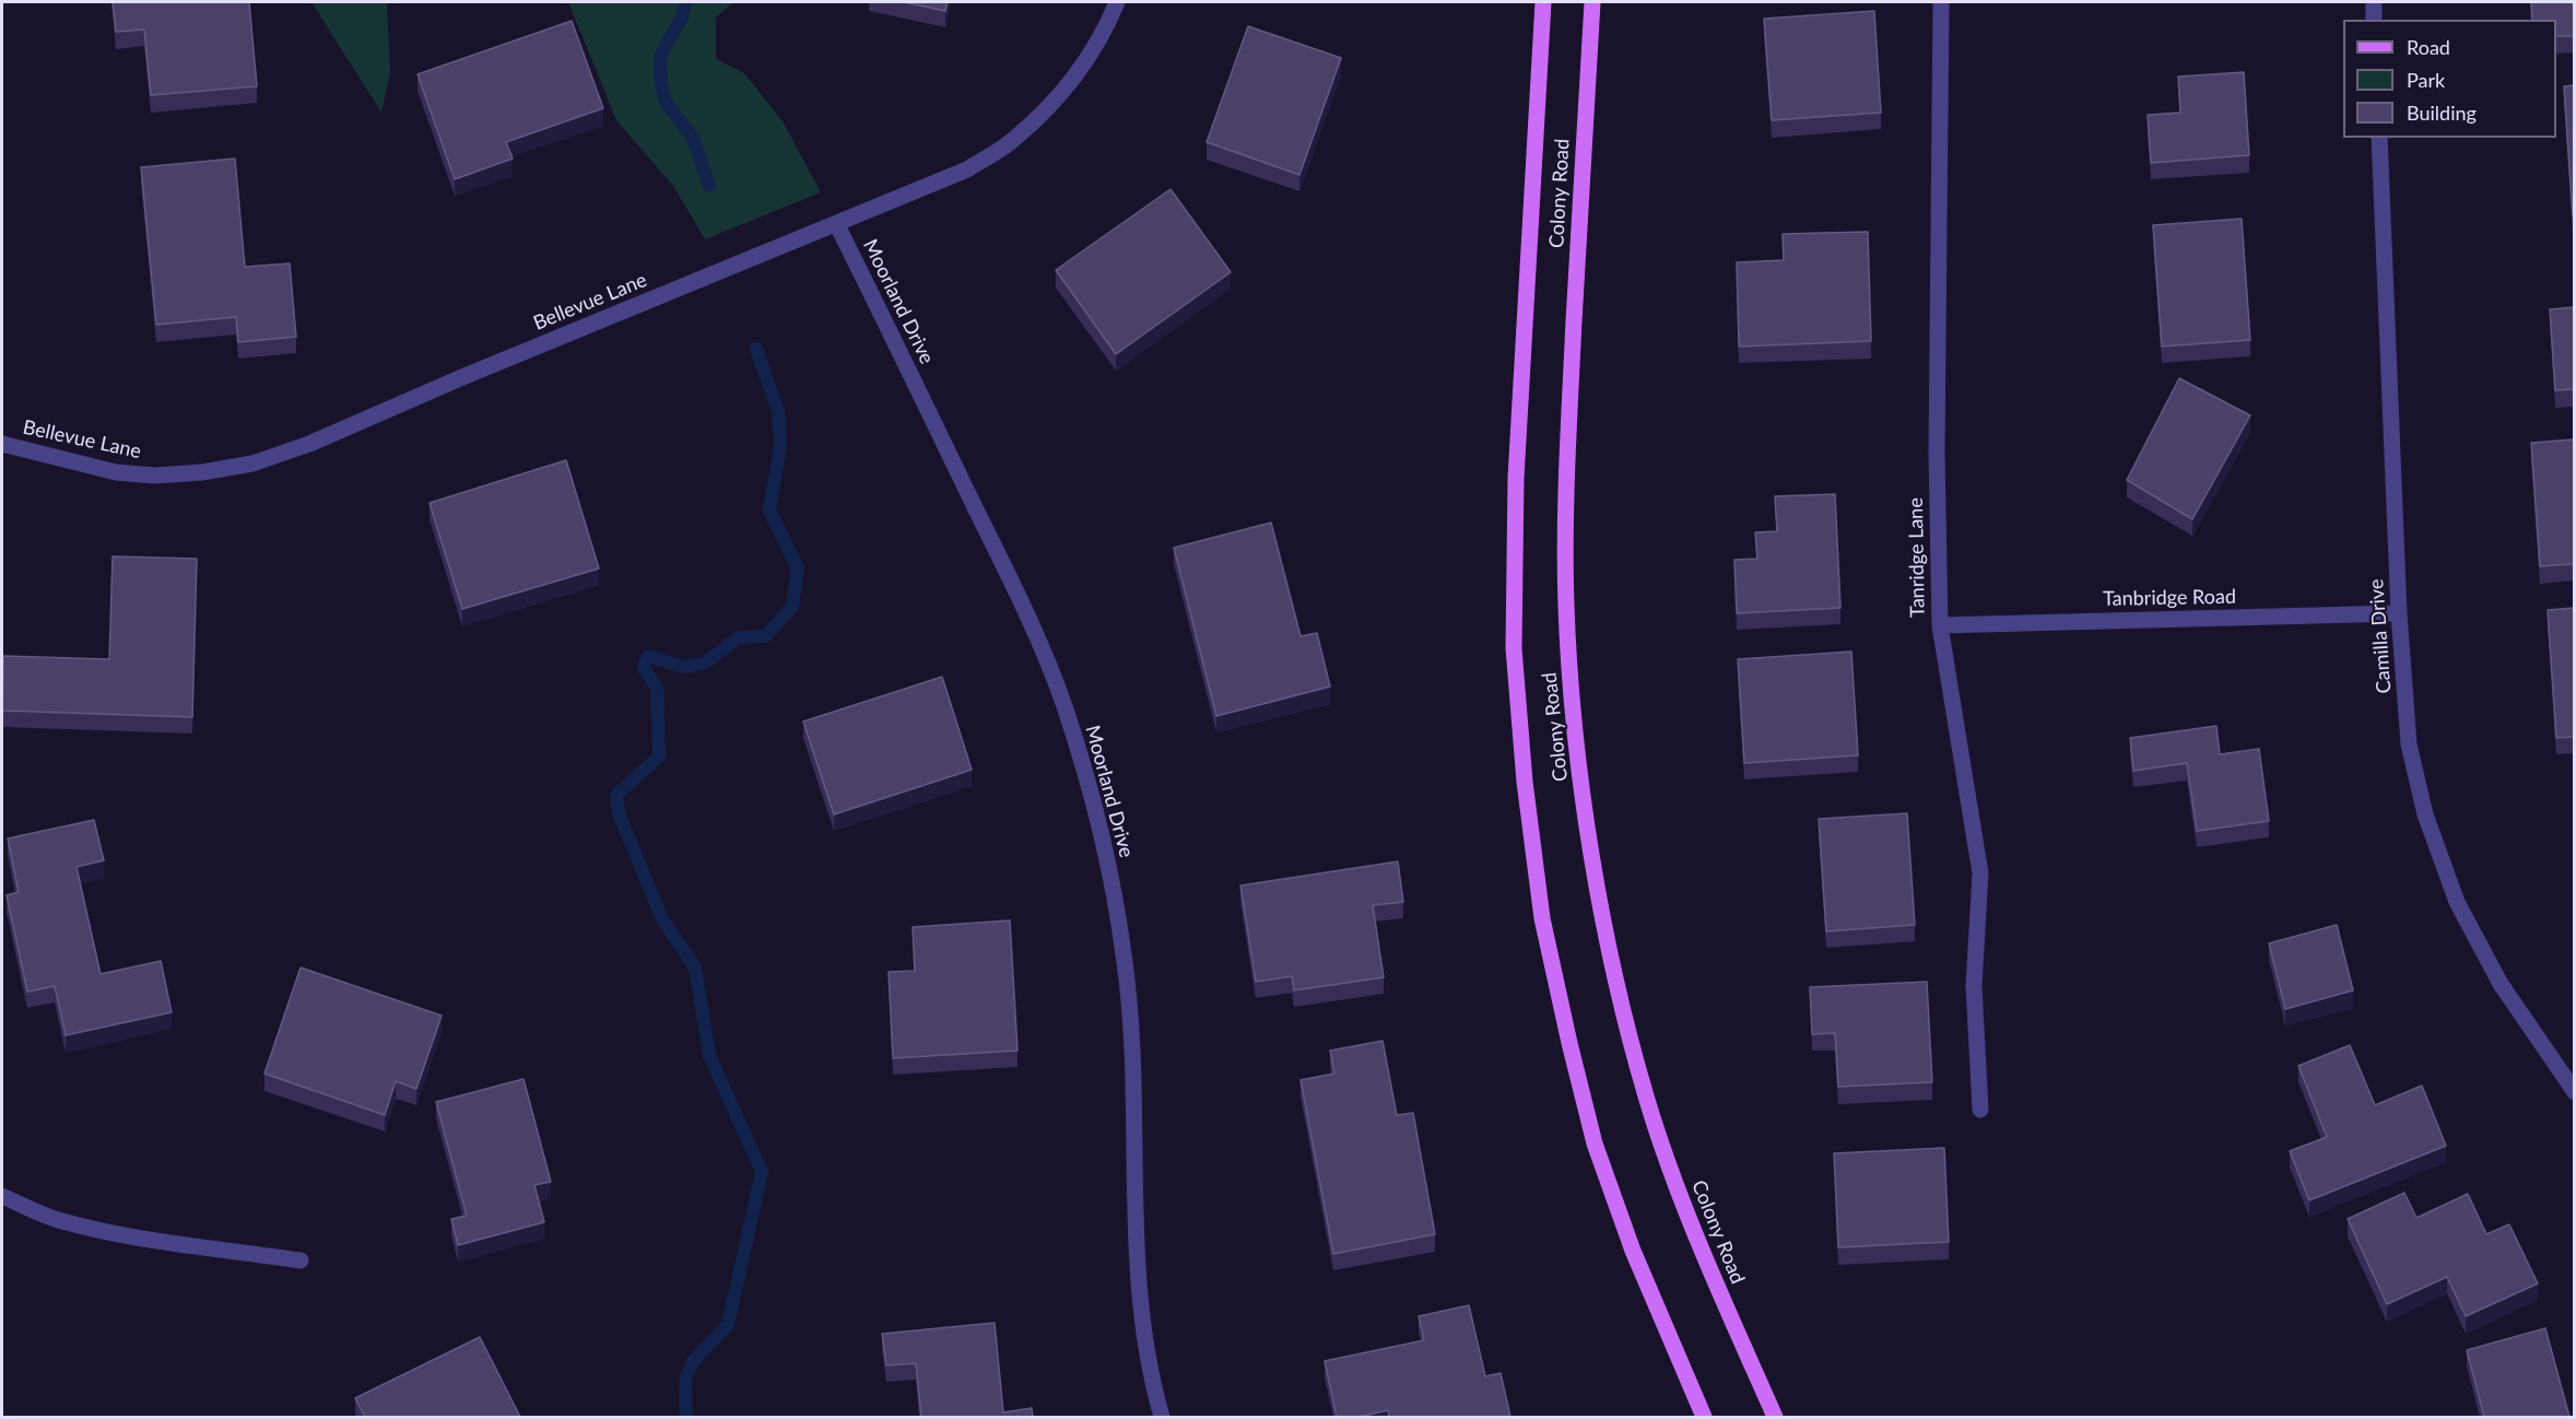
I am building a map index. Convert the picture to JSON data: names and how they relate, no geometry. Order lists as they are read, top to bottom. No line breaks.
{"streets":{"main road":["Colony Road"],"street":["Bellevue Lane","Moorland Drive","Tanridge Lane","Tanbridge Road","Camilla Drive"]},"crossings":[["Bellevue Lane","Moorland Drive"],["Tanridge Lane","Tanbridge Road"],["Tanbridge Road","Camilla Drive"]],"legend":["Road","Park","Building"]}
